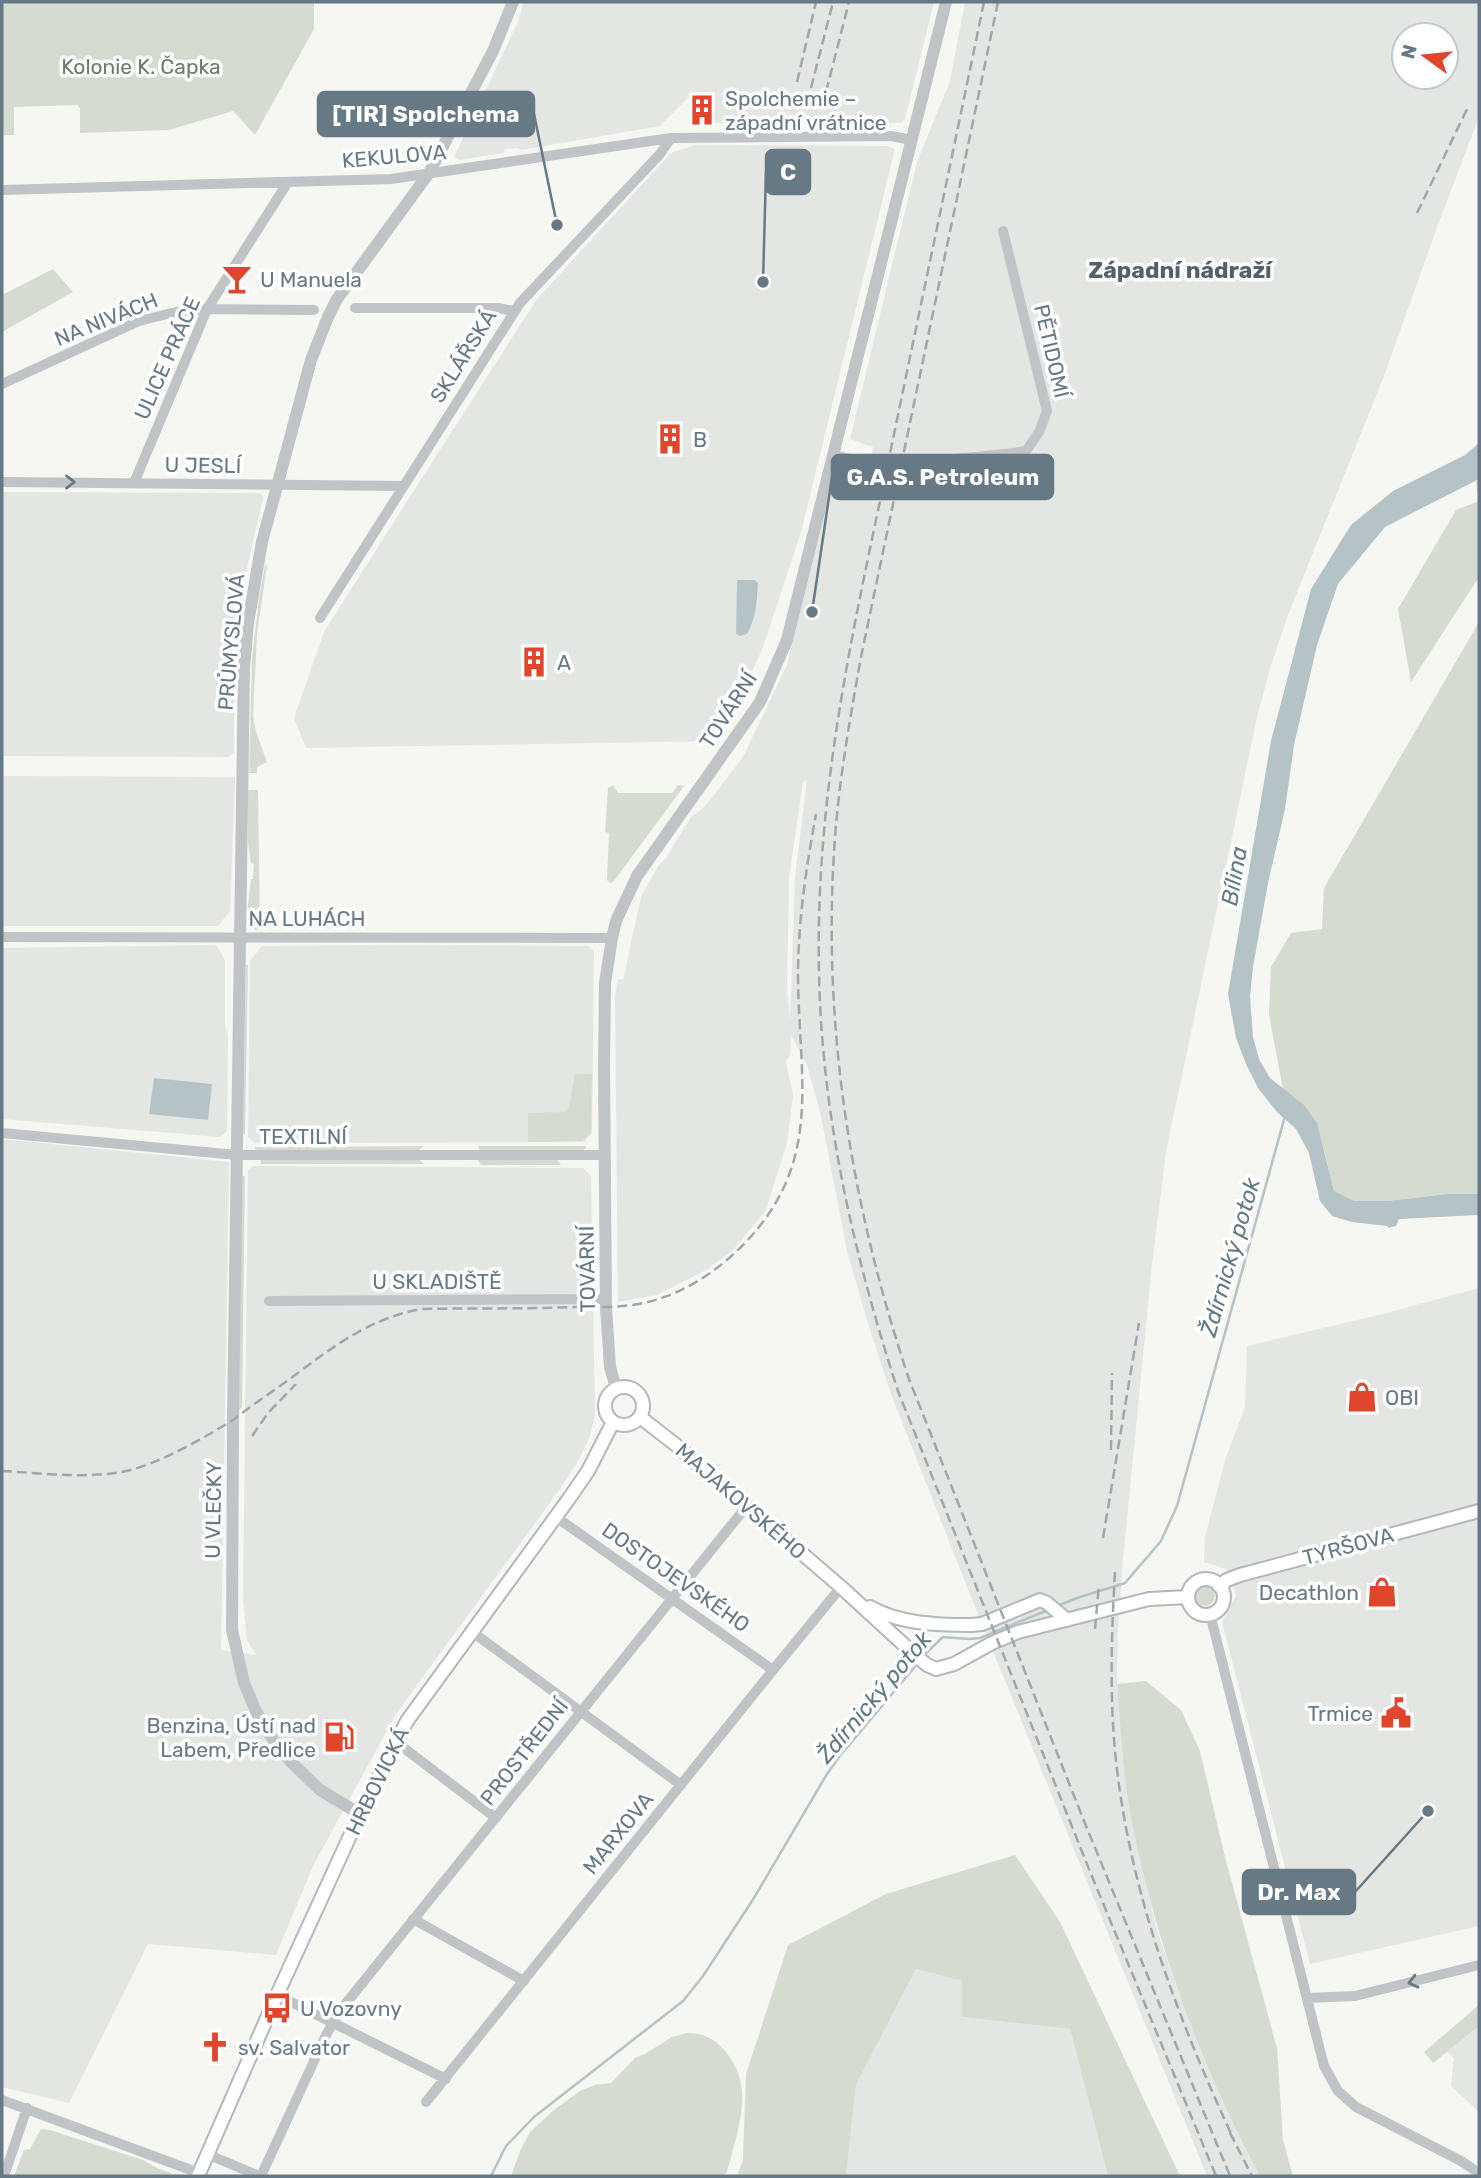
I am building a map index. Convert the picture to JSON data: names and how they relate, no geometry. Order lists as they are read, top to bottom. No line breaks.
{"streets":{"main road":["MAJAKOVSKÉHO","TYRŠOVA","HRBOVICKÁ"],"street":["KEKULOVA","NA NIVÁCH","PĚTIDOMÍ","SKLÁŘSKÁ","ULICE PRÁCE","U JESLÍ","PRŮMYSLOVÁ","TOVÁRNÍ","NA LUHÁCH","TEXTILNÍ","U SKLADIŠTĚ","U VLEČKY","DOSTOJEVSKÉHO","PROSTŘEDNÍ","MARXOVA"]},"crossings":[["KEKULOVA","SKLÁŘSKÁ"],["KEKULOVA","ULICE PRÁCE"],["KEKULOVA","PRŮMYSLOVÁ"],["KEKULOVA","TOVÁRNÍ"],["NA NIVÁCH","ULICE PRÁCE"],["PĚTIDOMÍ","TOVÁRNÍ"],["SKLÁŘSKÁ","U JESLÍ"],["ULICE PRÁCE","U JESLÍ"],["U JESLÍ","PRŮMYSLOVÁ"],["PRŮMYSLOVÁ","NA LUHÁCH"],["PRŮMYSLOVÁ","TEXTILNÍ"],["PRŮMYSLOVÁ","U VLEČKY"],["TOVÁRNÍ","NA LUHÁCH"],["TOVÁRNÍ","TEXTILNÍ"],["TOVÁRNÍ","U SKLADIŠTĚ"],["TOVÁRNÍ","MAJAKOVSKÉHO"],["TOVÁRNÍ","HRBOVICKÁ"],["TEXTILNÍ","U VLEČKY"],["MAJAKOVSKÉHO","TYRŠOVA"],["MAJAKOVSKÉHO","PROSTŘEDNÍ"],["MAJAKOVSKÉHO","HRBOVICKÁ"],["MAJAKOVSKÉHO","MARXOVA"],["U VLEČKY","HRBOVICKÁ"],["DOSTOJEVSKÉHO","PROSTŘEDNÍ"],["DOSTOJEVSKÉHO","HRBOVICKÁ"],["DOSTOJEVSKÉHO","MARXOVA"]],"districts":["Západní nádraží"],"water":["Bílina","Ždírnický potok"],"parks":["Kolonie K. Čapka"],"places":{"building":["Spolchemie – západní vrátnice","B","A"],"other":["[TIR] Spolchema","C","G.A.S. Petroleum","Dr. Max"],"bar":["U Manuela"],"shop":["OBI","Decathlon"],"public building":["Trmice"],"fuel station":["Benzina, Ústí nad Labem, Předlice"],"bus stop":["U Vozovny"],"church":["sv. Salvator"]},"north":"left"}
